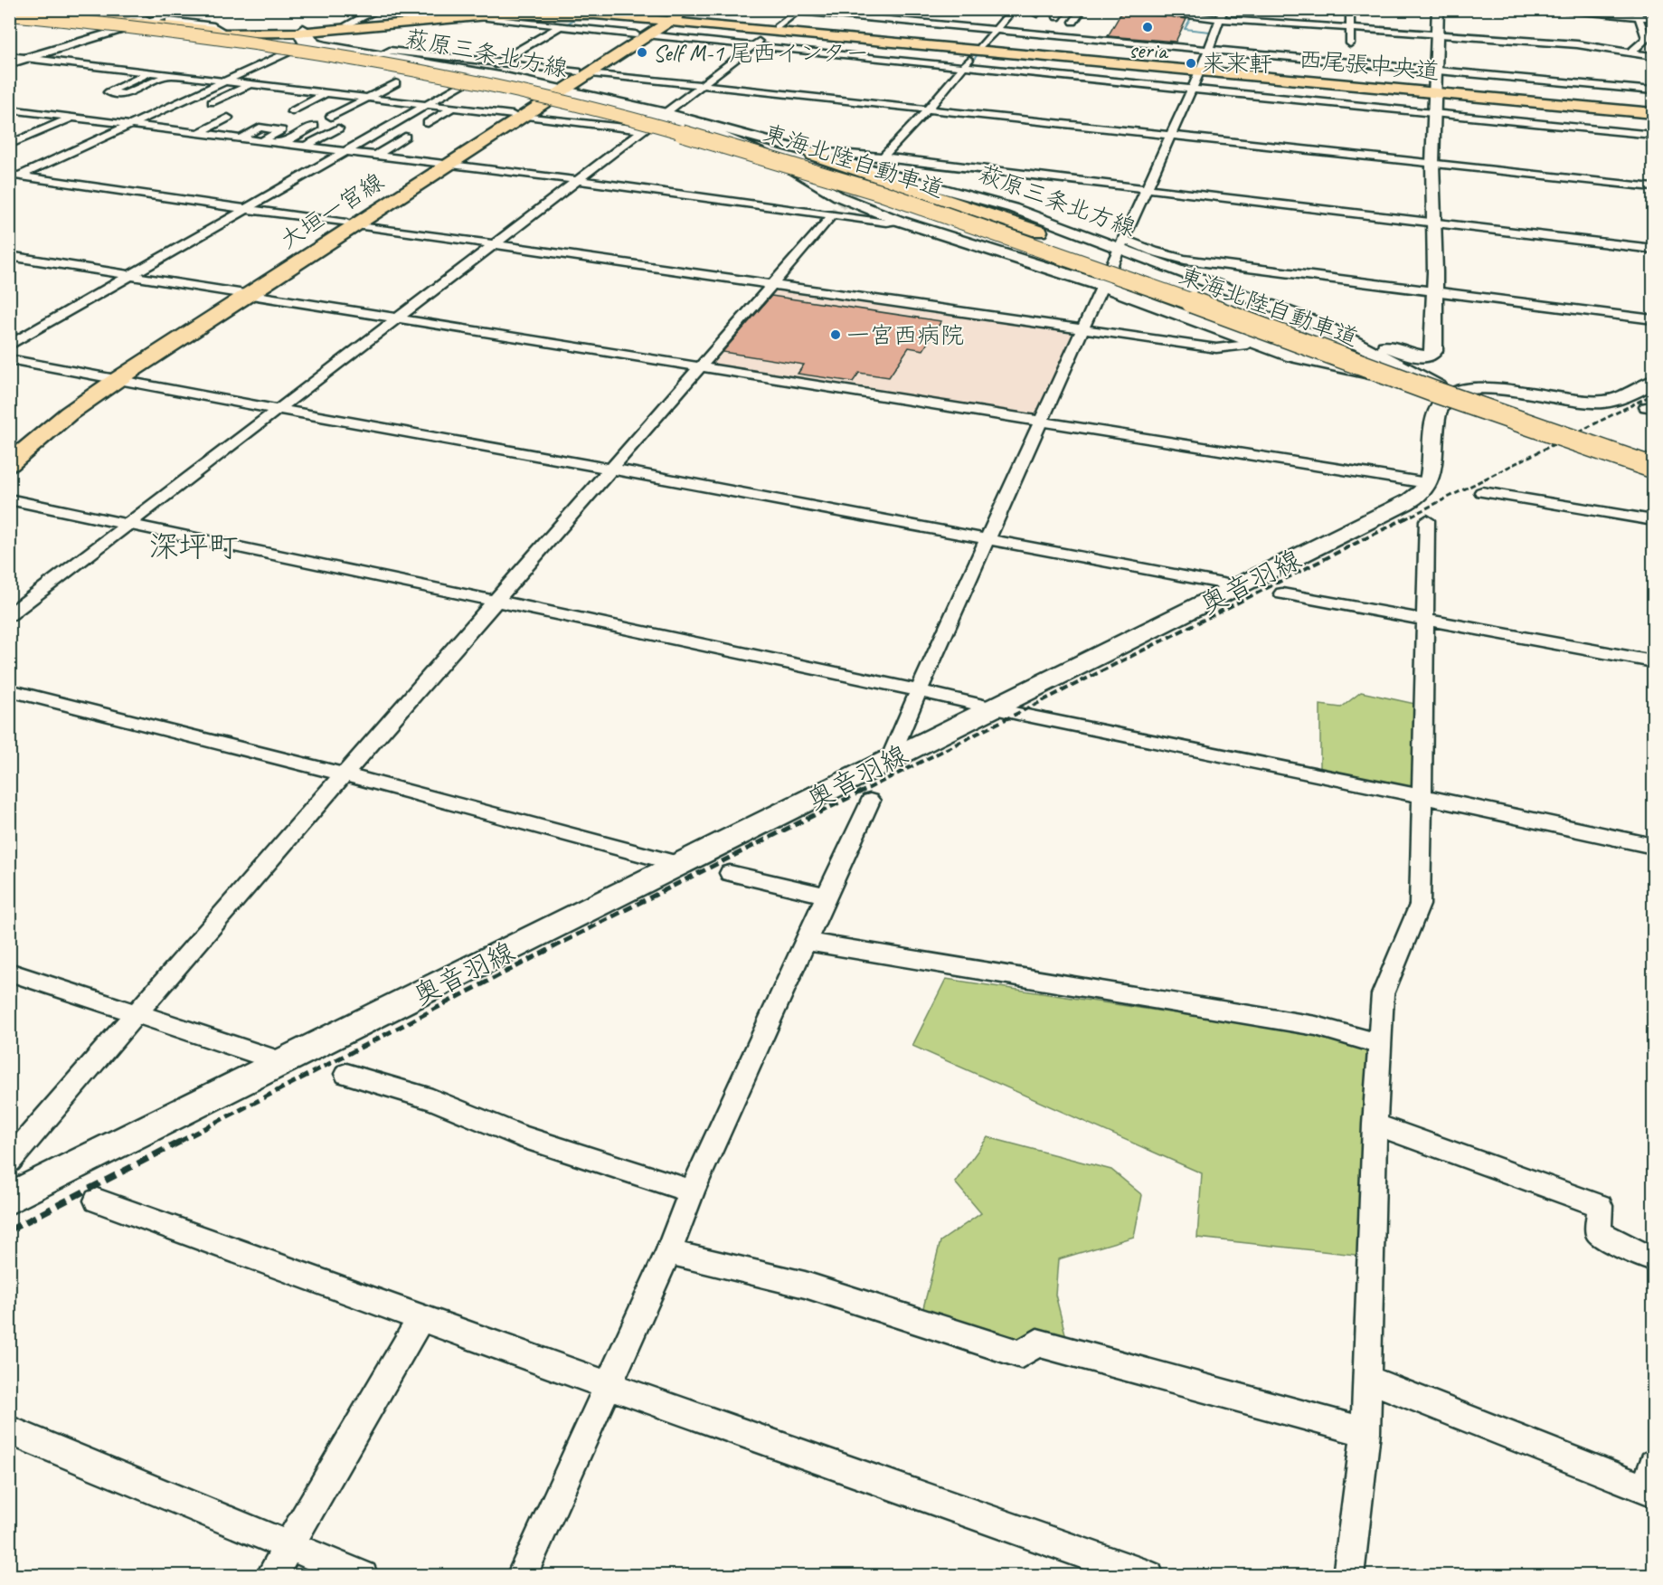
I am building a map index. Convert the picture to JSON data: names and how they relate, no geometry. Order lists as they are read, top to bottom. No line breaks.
{"streets":{"main road":["萩原三条北方線","西尾張中央道","東海北陸自動車道","大垣一宮線","奥音羽線"]},"crossings":[["萩原三条北方線","西尾張中央道"],["萩原三条北方線","東海北陸自動車道"],["萩原三条北方線","大垣一宮線"],["西尾張中央道","東海北陸自動車道"],["西尾張中央道","大垣一宮線"]],"districts":["深坪町"],"places":["seria","Self M-1 尾西インター","来来軒","一宮西病院"]}
